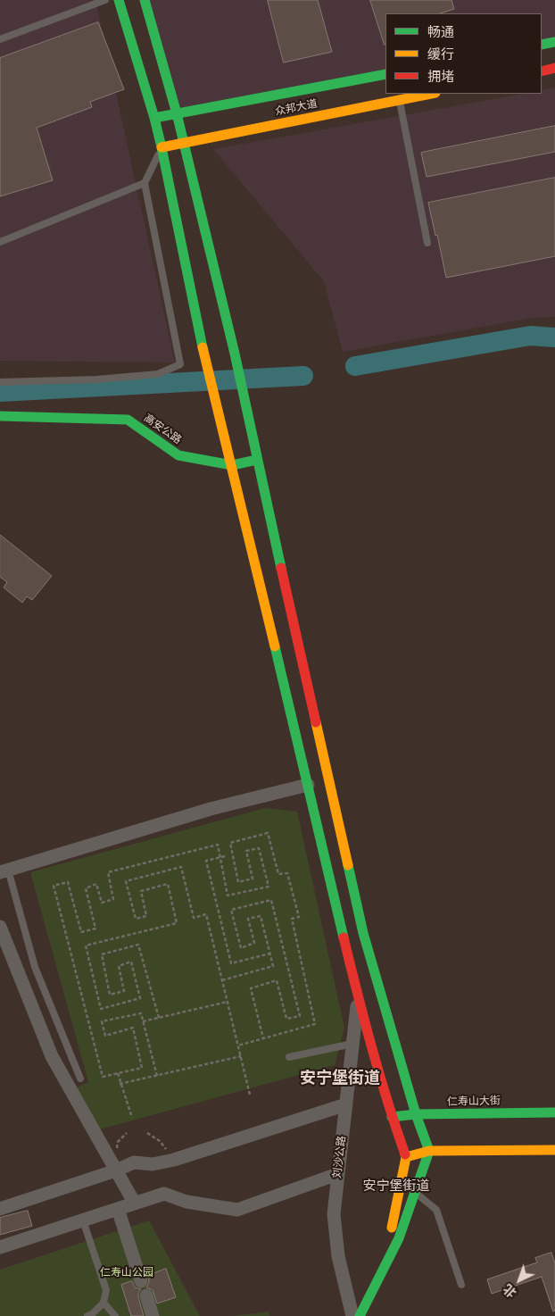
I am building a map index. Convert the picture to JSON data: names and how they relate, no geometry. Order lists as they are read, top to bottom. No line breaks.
{"streets":{"main road":["众邦大道","高安公路","仁寿山大街"],"street":["刘沙公路"]},"districts":["安宁堡街道","安宁堡街道"],"parks":["仁寿山公园"],"legend":["畅通","缓行","拥堵"],"north":"bottom left"}
